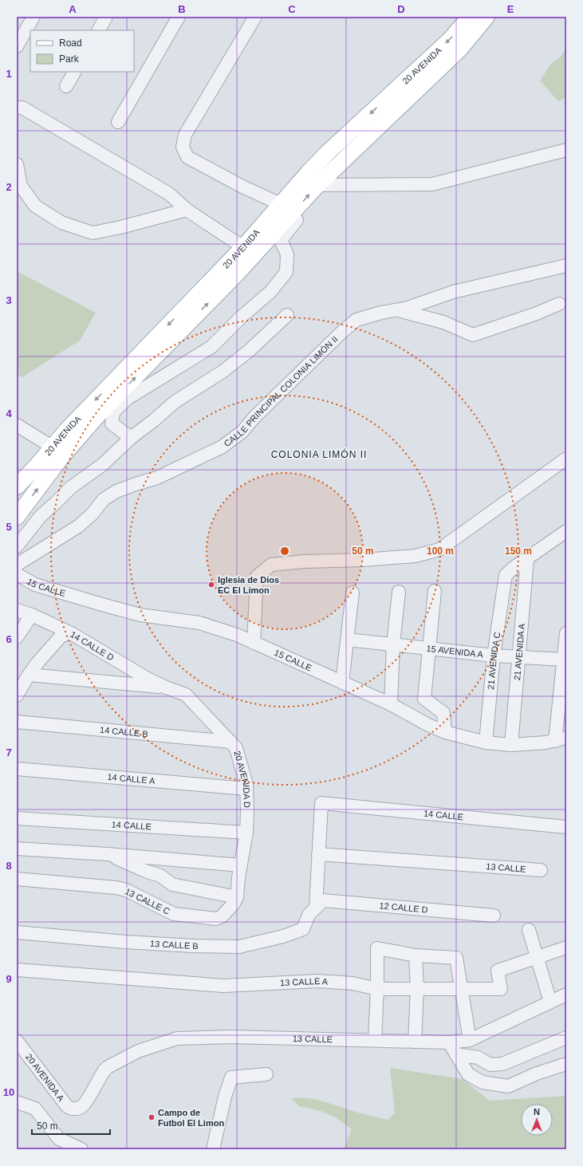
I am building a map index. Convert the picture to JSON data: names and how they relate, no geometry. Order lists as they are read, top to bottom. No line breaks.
{"streets":{"main road":["20 AVENIDA"],"street":["CALLE PRINCIPAL COLONIA LIMÓN II","15 CALLE","14 CALLE D","15 AVENIDA A","21 AVENIDA A","21 AVENIDA C","14 CALLE B","14 CALLE A","20 AVENIDA D","14 CALLE","13 CALLE","13 CALLE C","12 CALLE D","13 CALLE B","13 CALLE A","20 AVENIDA A"]},"crossings":[["15 CALLE","21 AVENIDA A"],["15 CALLE","21 AVENIDA C"],["14 CALLE D","20 AVENIDA D"],["15 AVENIDA A","21 AVENIDA A"],["15 AVENIDA A","21 AVENIDA C"],["21 AVENIDA A","21 AVENIDA C"],["14 CALLE B","20 AVENIDA D"],["14 CALLE A","20 AVENIDA D"],["20 AVENIDA D","14 CALLE"],["20 AVENIDA D","13 CALLE C"],["14 CALLE","13 CALLE"],["13 CALLE","20 AVENIDA A"],["12 CALLE D","13 CALLE B"]],"districts":["COLONIA LIMÓN II"],"places":["Iglesia de Dios EC El Limon","Campo de Futbol El Limon"],"legend":["Road","Park"],"scale_bar":"50 m","north":"top","grid":{"columns":["A","B","C","D","E"],"rows":["1","2","3","4","5","6","7","8","9","10"]},"rings":["50 m","100 m","150 m"]}
